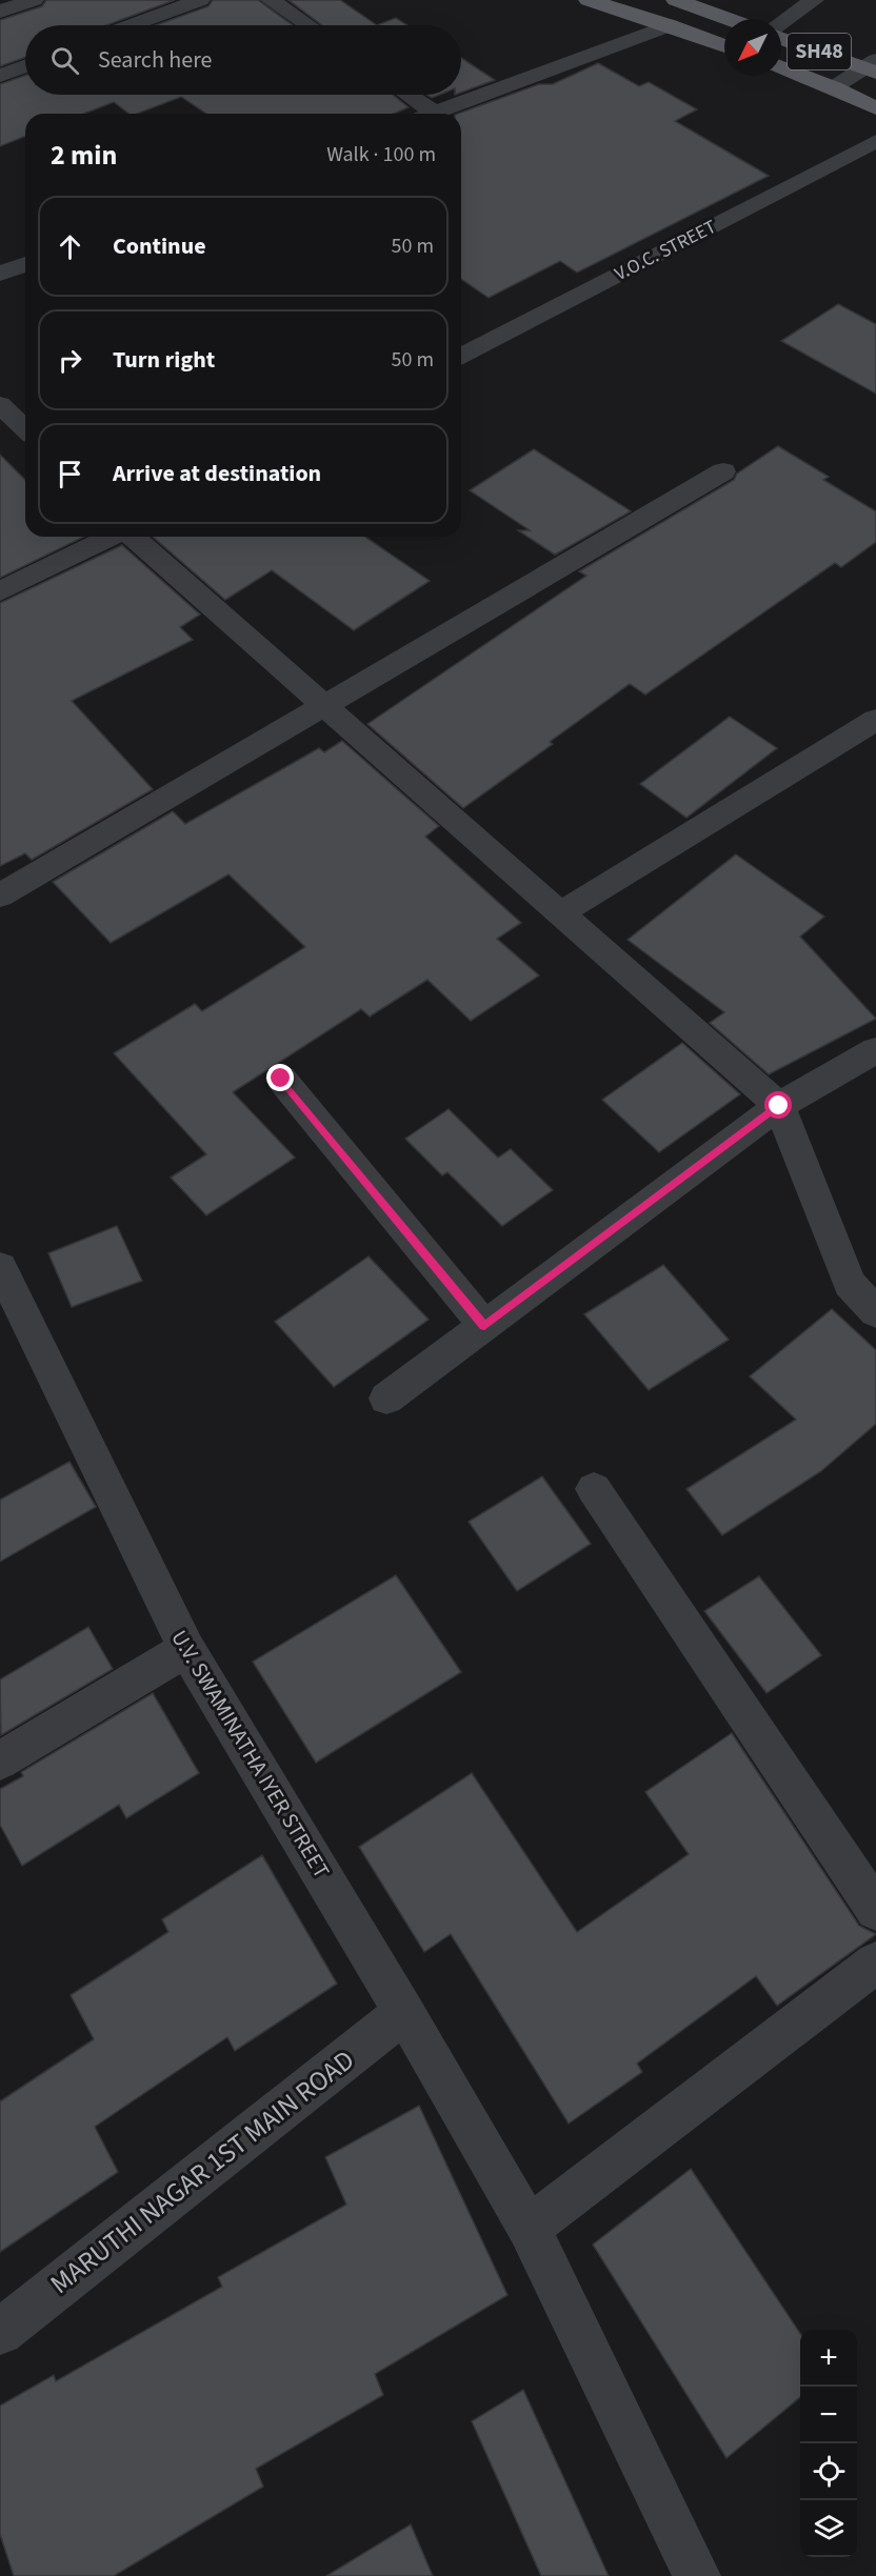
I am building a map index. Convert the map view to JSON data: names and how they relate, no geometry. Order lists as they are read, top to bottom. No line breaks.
{"streets":{"main road":["SH48"],"street":["V.O.C. STREET","U.V. SWAMINATHA IYER STREET","MARUTHI NAGAR 1ST MAIN ROAD"]},"crossings":[["U.V. SWAMINATHA IYER STREET","MARUTHI NAGAR 1ST MAIN ROAD"]],"north":"bottom left","page":{"search":"Search here","heading":["2 min","Walk · 100 m"],"list":[["Continue","50 m"],["Turn right","50 m"],"Arrive at destination"],"map_buttons":["+","−"]}}
